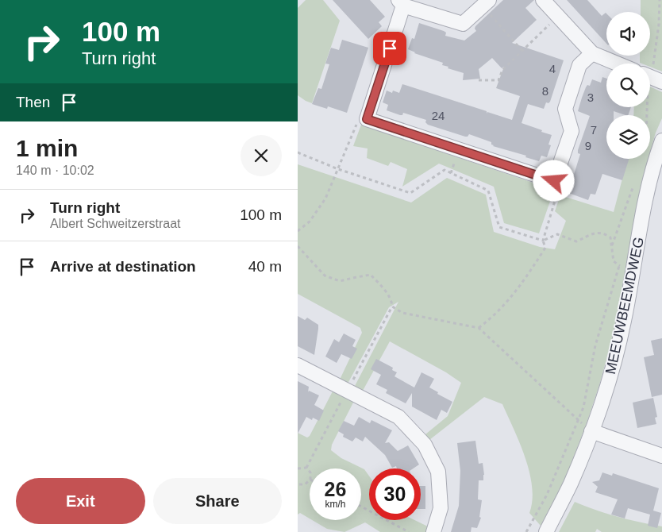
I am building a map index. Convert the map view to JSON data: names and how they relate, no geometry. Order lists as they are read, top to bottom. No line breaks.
{"streets":{"street":["MEEUWBEEMDWEG"]},"house_numbers":["4","8","3","24","7","9"],"page":{"turn":["100 m","Turn right"],"then":"Then","heading":["1 min","140 m · 10:02"],"list":[{"name":"Turn right","note":"Albert Schweitzerstraat","value":"100 m"},{"name":"Arrive at destination","value":"40 m"}],"speed":"26 km/h","limit":"30","buttons":["Exit","Share"]}}
